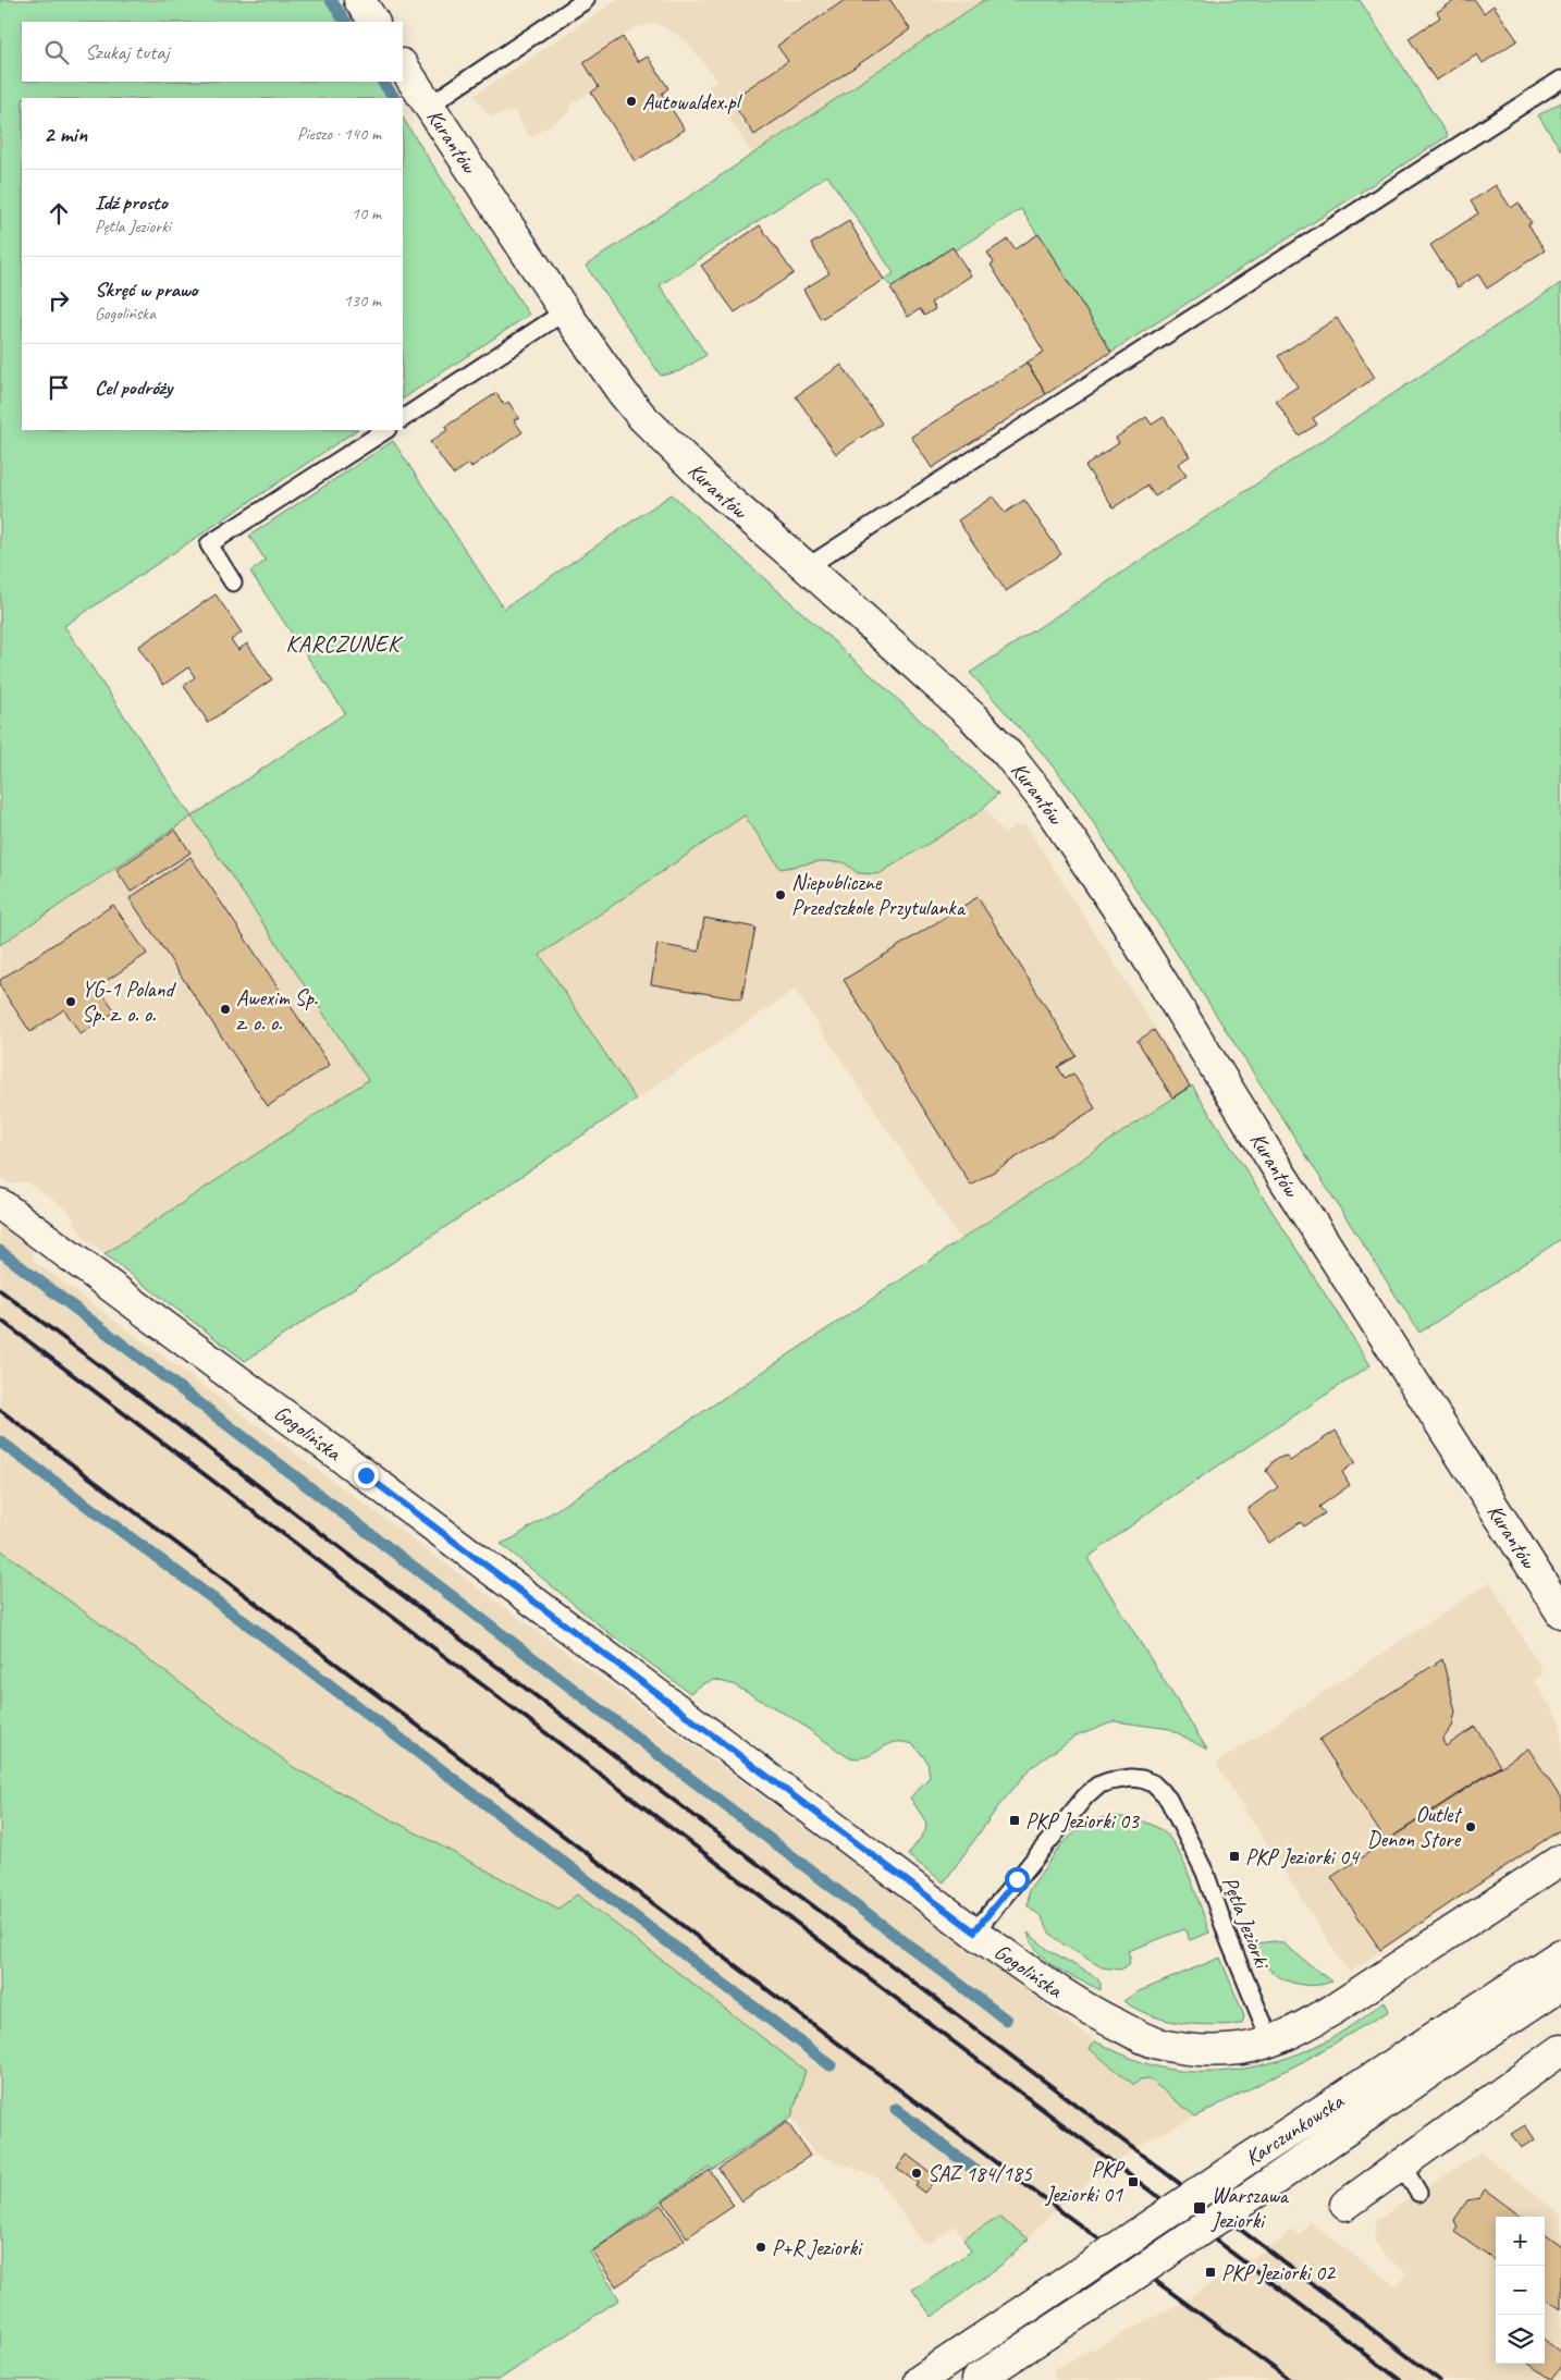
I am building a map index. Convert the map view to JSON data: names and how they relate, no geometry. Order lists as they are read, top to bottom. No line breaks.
{"streets":{"street":["Kurantów","Gogolińska","Karczunkowska"],"lane":["Pętla Jeziorki"]},"crossings":[["Gogolińska","Pętla Jeziorki"]],"districts":["KARCZUNEK"],"places":{"other":["Autowaldex.pl","Niepubliczne Przedszkole Przytulanka","YG-1 Poland Sp. z. o. o.","Awexim Sp. z. o. o.","Outlet Denon Store","SAZ 184/185","P+R Jeziorki"],"transit":["PKP Jeziorki 03","PKP Jeziorki 04","PKP Jeziorki 01","Warszawa Jeziorki","PKP Jeziorki 02"]},"page":{"search":"Szukaj tutaj","heading":["2 min","Pieszo · 140 m"],"list":[["Idź prosto","Pętla Jeziorki","10 m"],["Skręć w prawo","Gogolińska","130 m"],"Cel podróży"],"map_buttons":["+","−"]}}
